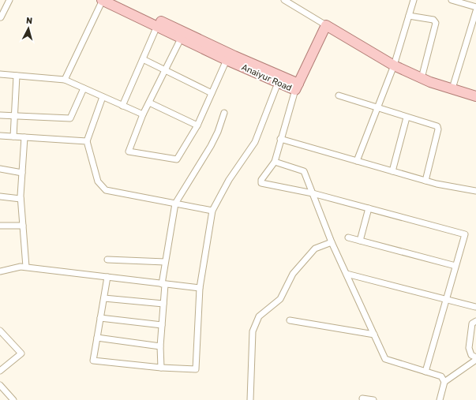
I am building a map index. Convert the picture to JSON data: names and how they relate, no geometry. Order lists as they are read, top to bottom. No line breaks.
{"streets":{"main road":["Anaiyur Road"]},"north":"top"}
